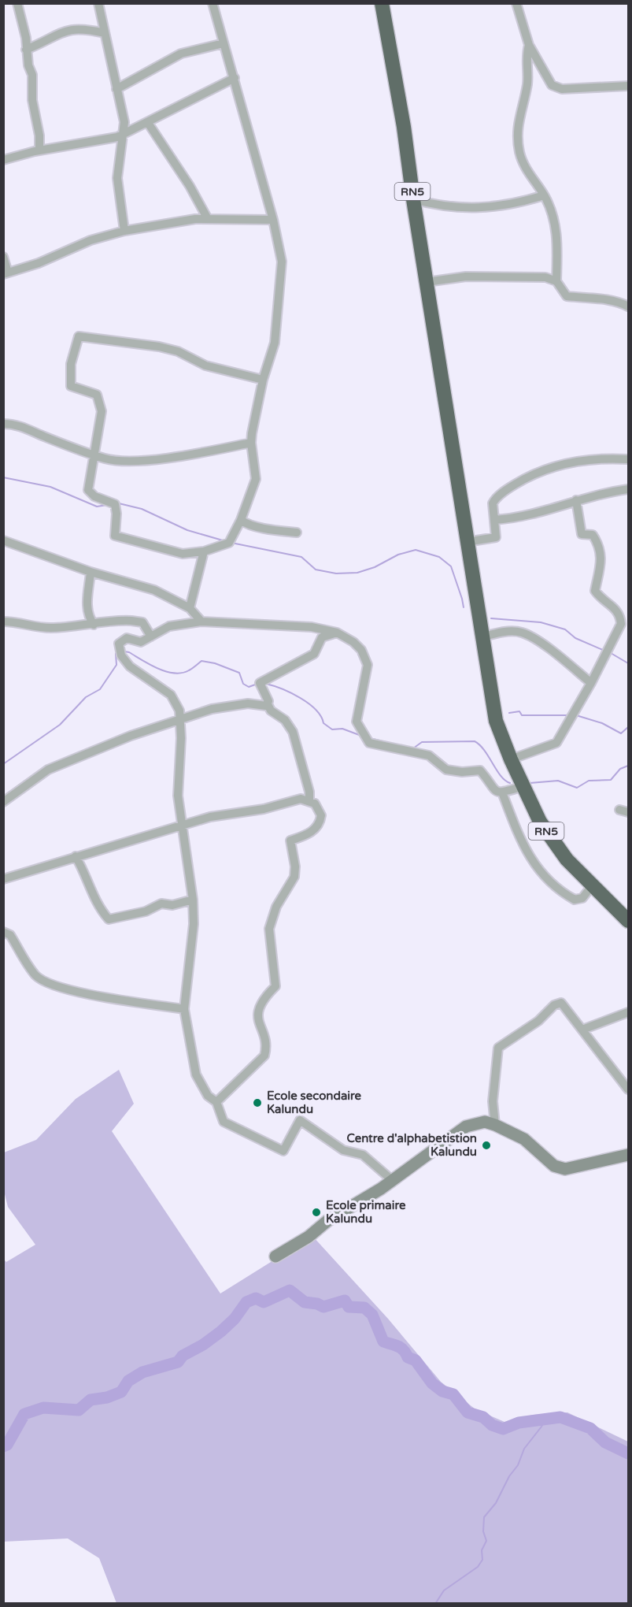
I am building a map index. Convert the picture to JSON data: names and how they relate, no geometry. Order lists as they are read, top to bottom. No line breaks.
{"streets":{"highway":["RN5"]},"places":["Ecole secondaire Kalundu","Centre d'alphabetistion Kalundu","Ecole primaire Kalundu"]}
